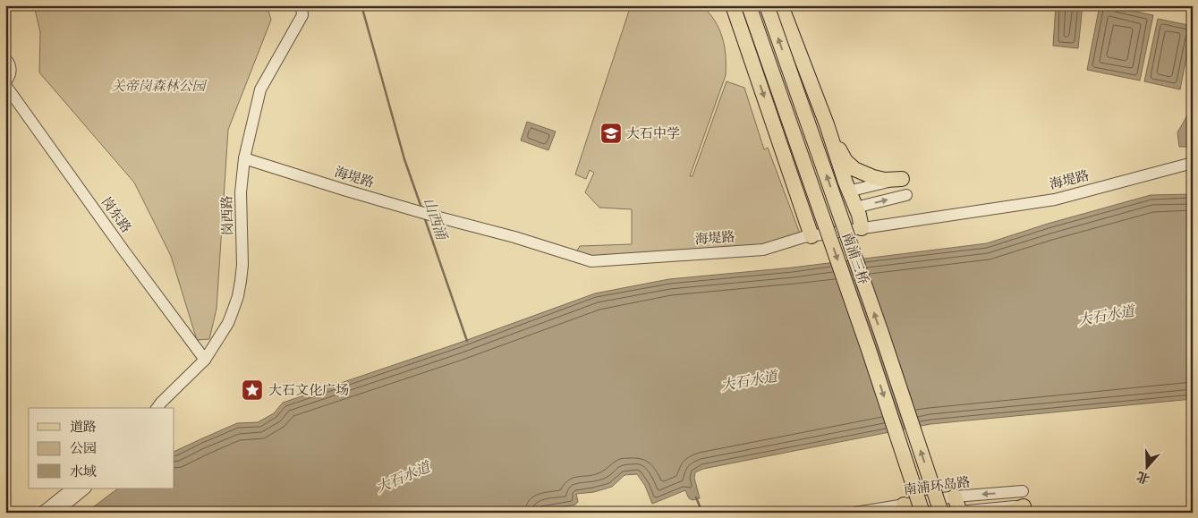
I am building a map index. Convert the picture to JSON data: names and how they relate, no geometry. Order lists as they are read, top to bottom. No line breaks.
{"streets":{"main road":["南浦三桥"],"street":["海堤路","岗东路","岗西路","南浦环岛路"]},"crossings":[["海堤路","岗西路"],["岗东路","岗西路"]],"water":["山西涌","大石水道"],"parks":["关帝岗森林公园"],"places":{"school or university":["大石中学"],"place":["大石文化广场"]},"legend":["道路","公园","水域"],"north":"bottom"}
